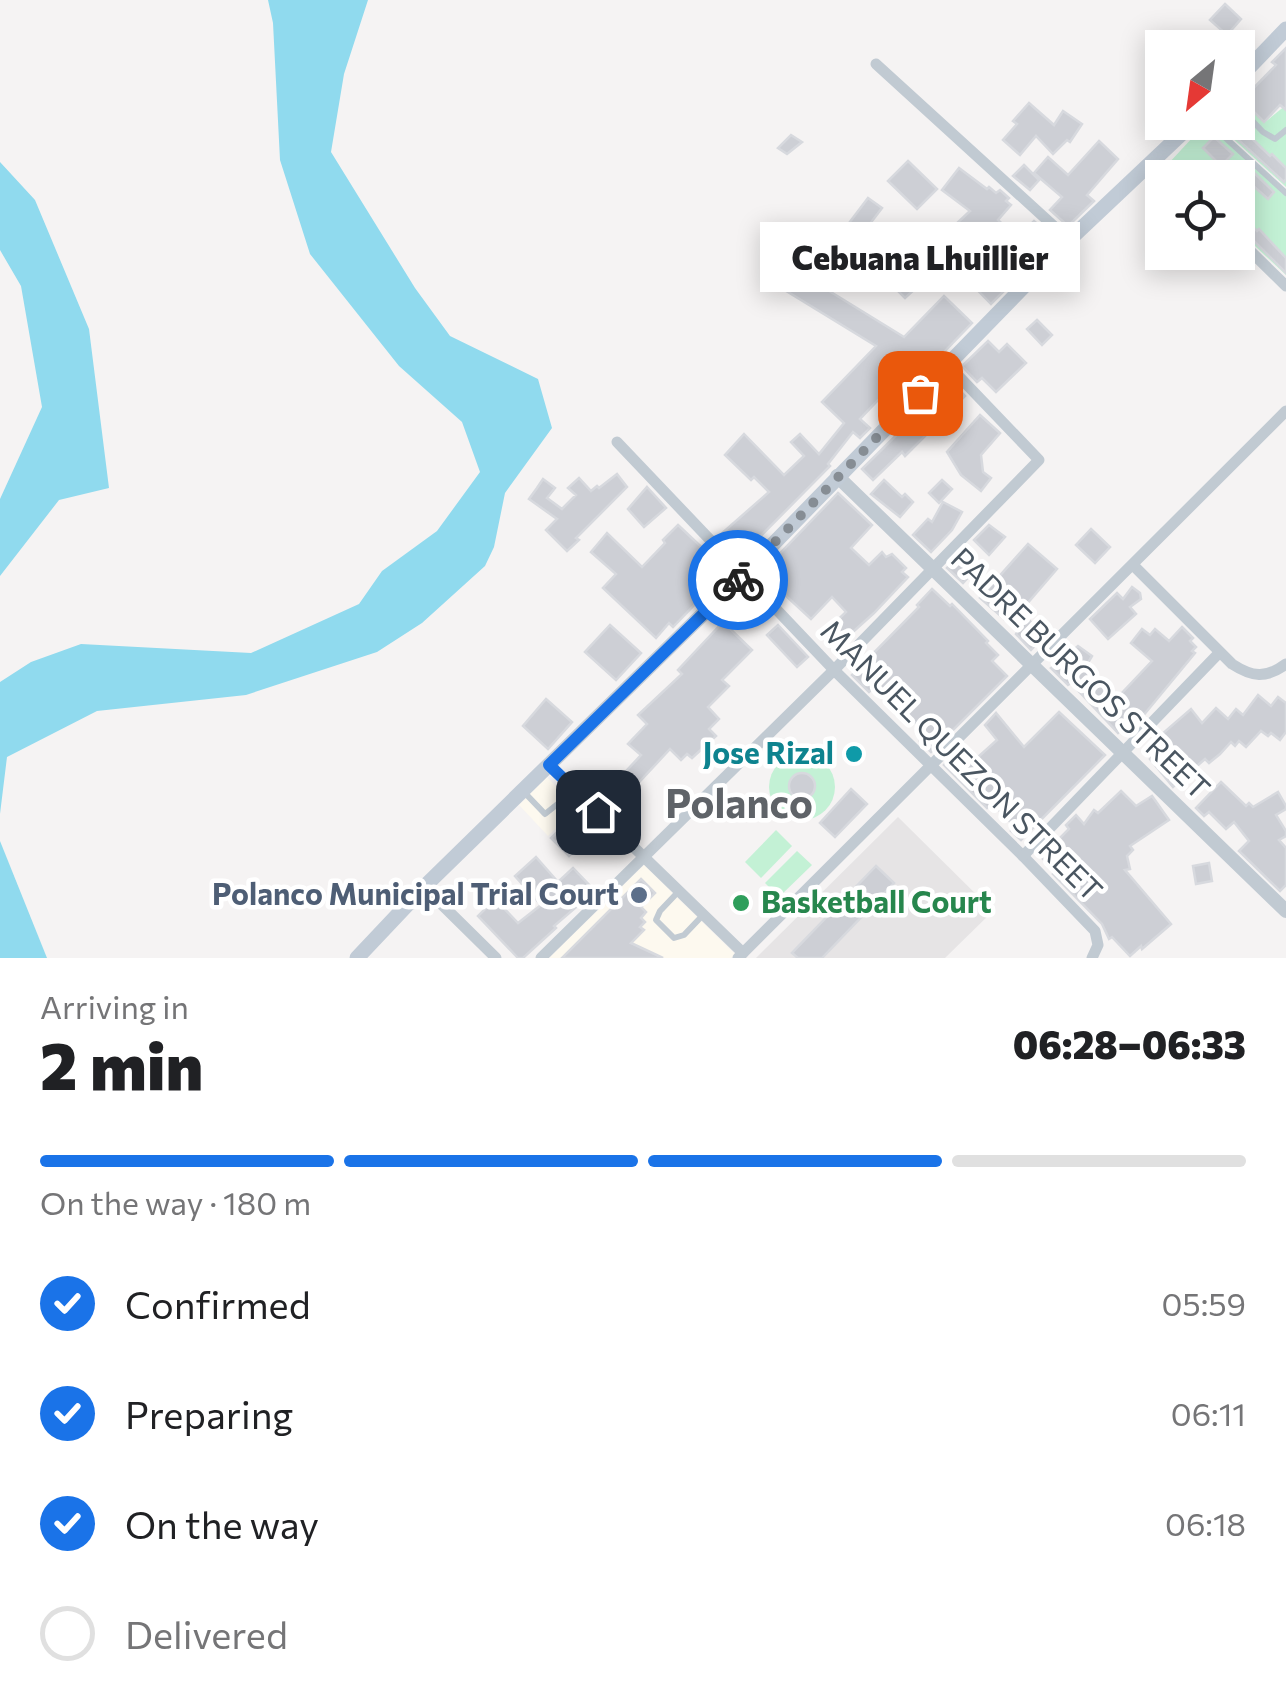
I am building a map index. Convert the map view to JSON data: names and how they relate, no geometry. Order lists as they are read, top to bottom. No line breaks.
{"streets":{"street":["PADRE BURGOS STREET","MANUEL QUEZON STREET"]},"districts":["Polanco"],"places":["Cebuana Lhuillier","Jose Rizal","Polanco Municipal Trial Court","Basketball Court"],"north":"bottom left","page":{"bubble":"Cebuana Lhuillier","heading":["2 min","Arriving in","06:28–06:33"],"bar":"On the way · 180 m","list":[["Confirmed","05:59"],["Preparing","06:11"],["On the way","06:18"],"Delivered"]}}
